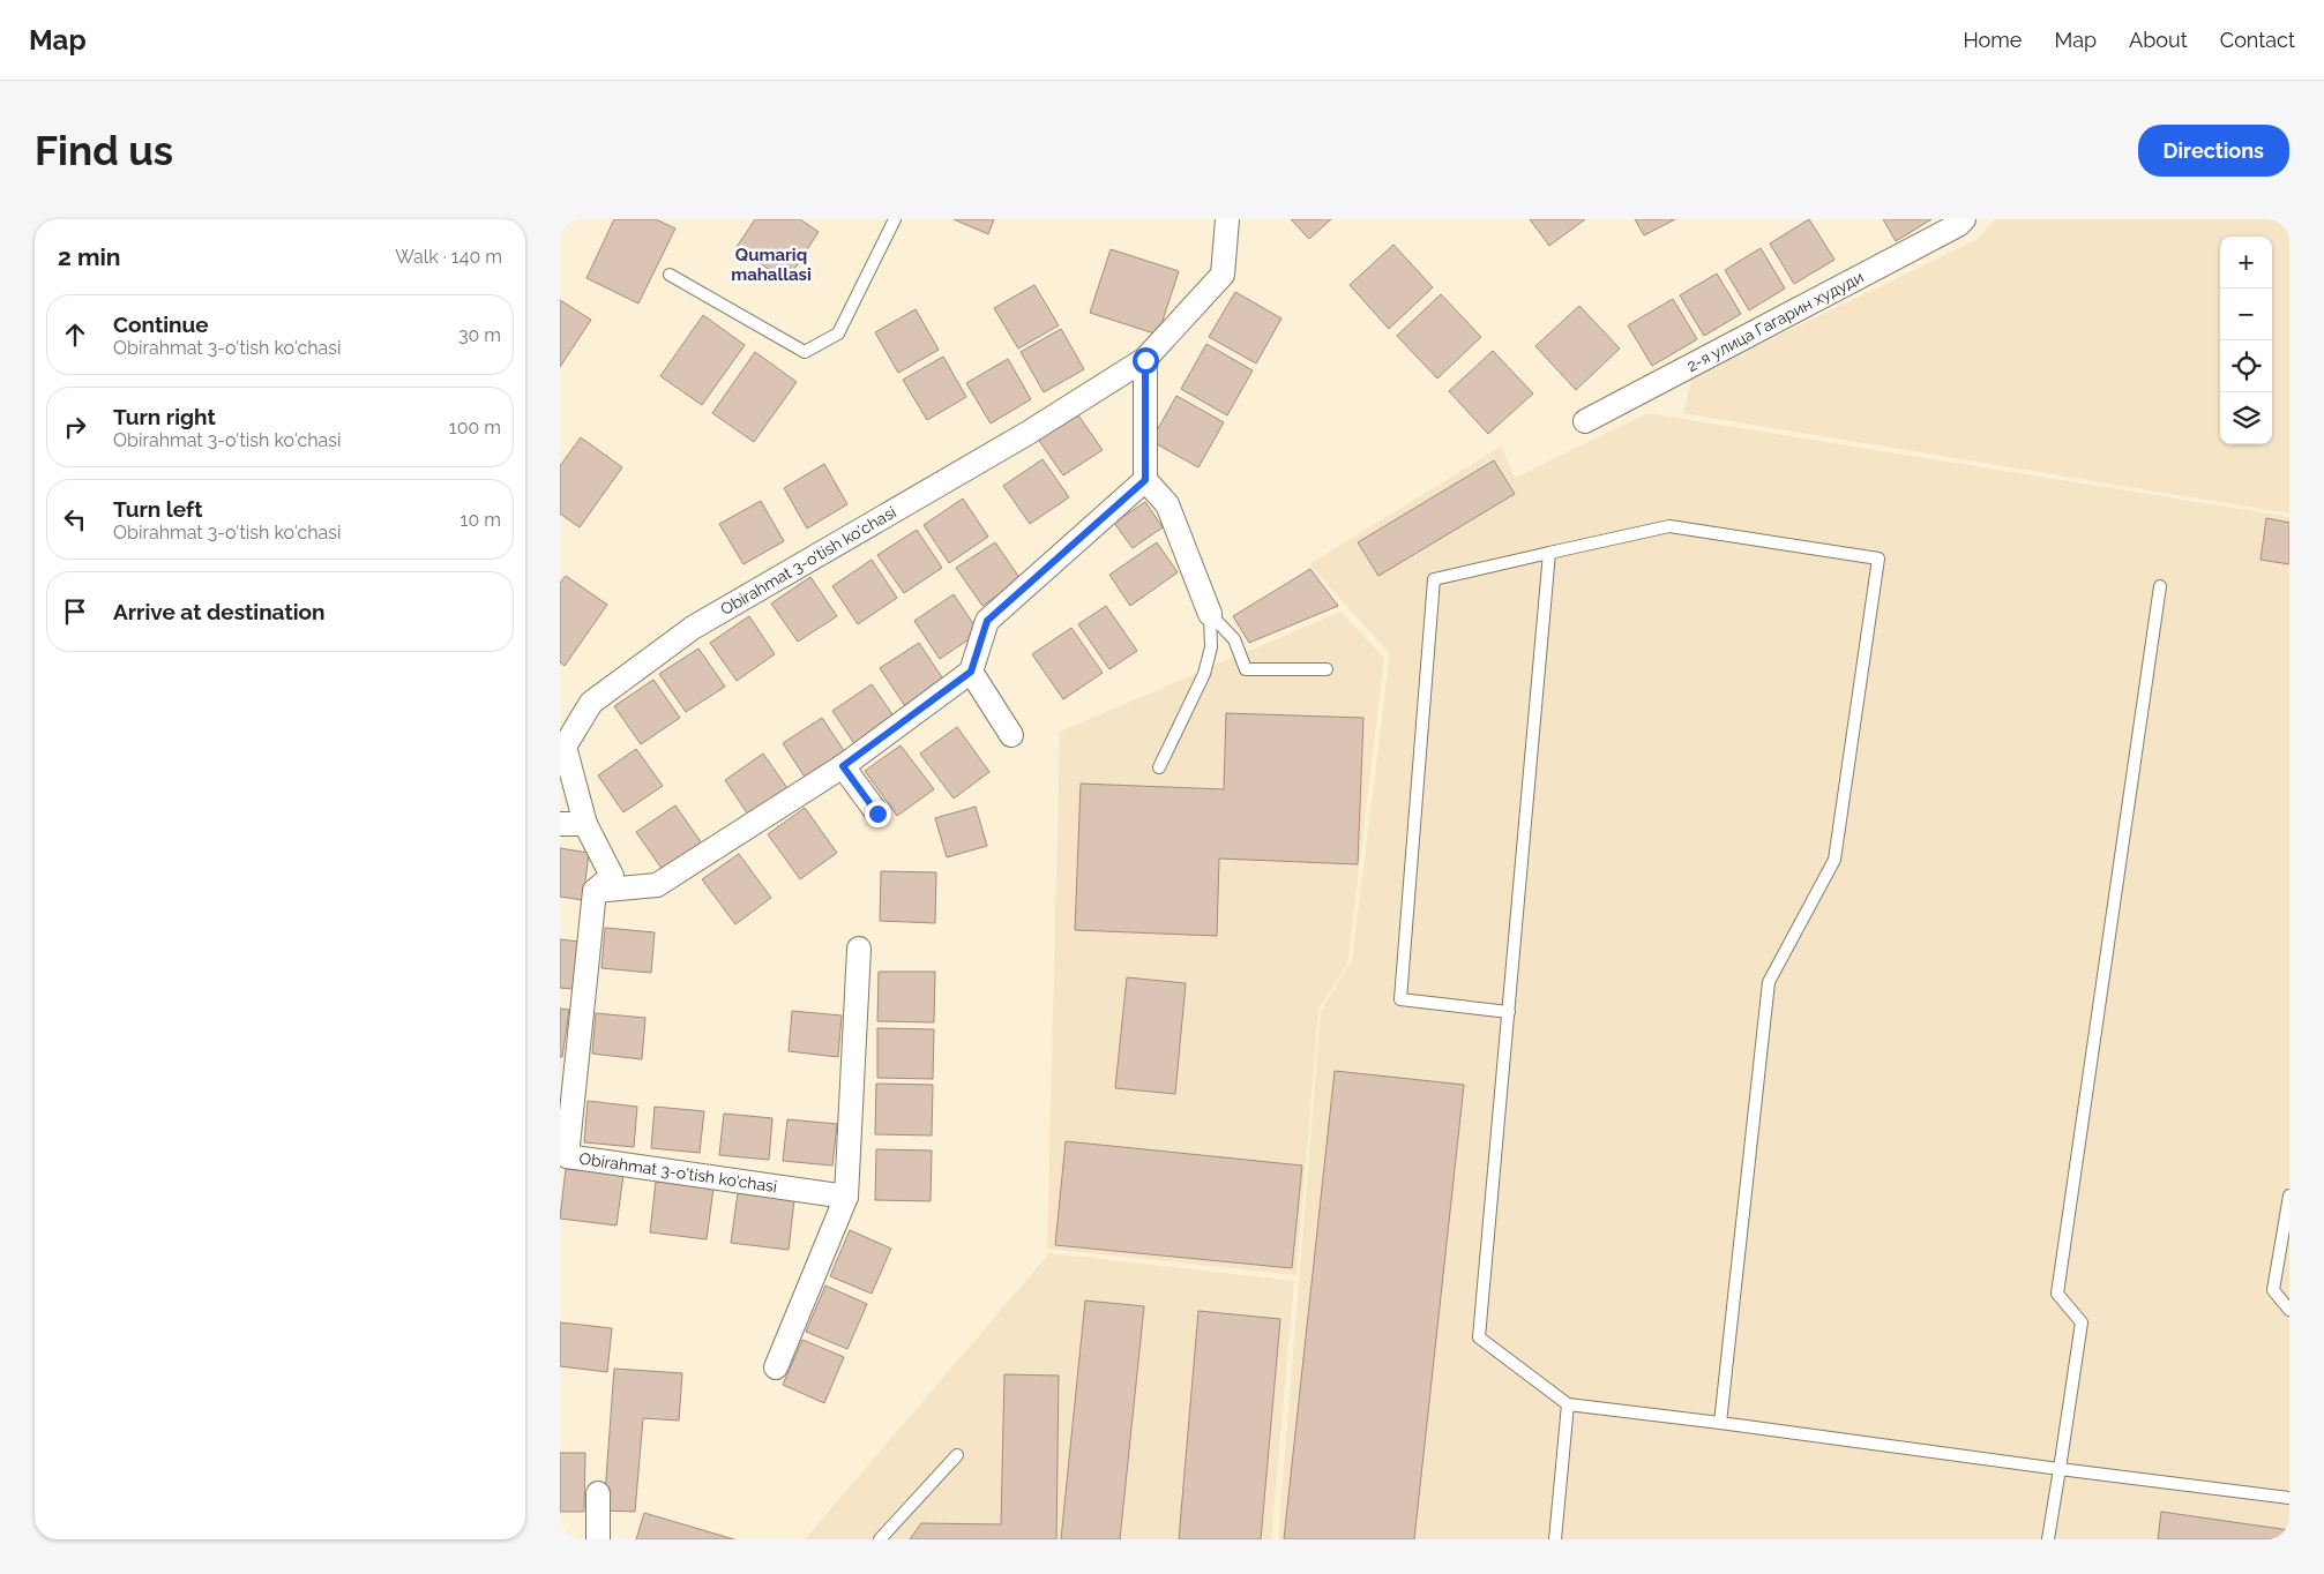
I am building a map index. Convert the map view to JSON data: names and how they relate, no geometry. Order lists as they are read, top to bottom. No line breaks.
{"streets":{"street":["2-я улица Гагарин худуди","Obirahmat 3-o'tish ko'chasi"]},"districts":["Qumariq mahallasi"],"page":{"header":"Map","nav":["Home","Map","About","Contact"],"buttons":"Directions","title":"Find us","heading":["2 min","Walk · 140 m"],"map_buttons":["+","−"],"list":[["Continue","Obirahmat 3-o'tish ko'chasi","30 m"],["Turn right","Obirahmat 3-o'tish ko'chasi","100 m"],["Turn left","Obirahmat 3-o'tish ko'chasi","10 m"],"Arrive at destination"]}}
